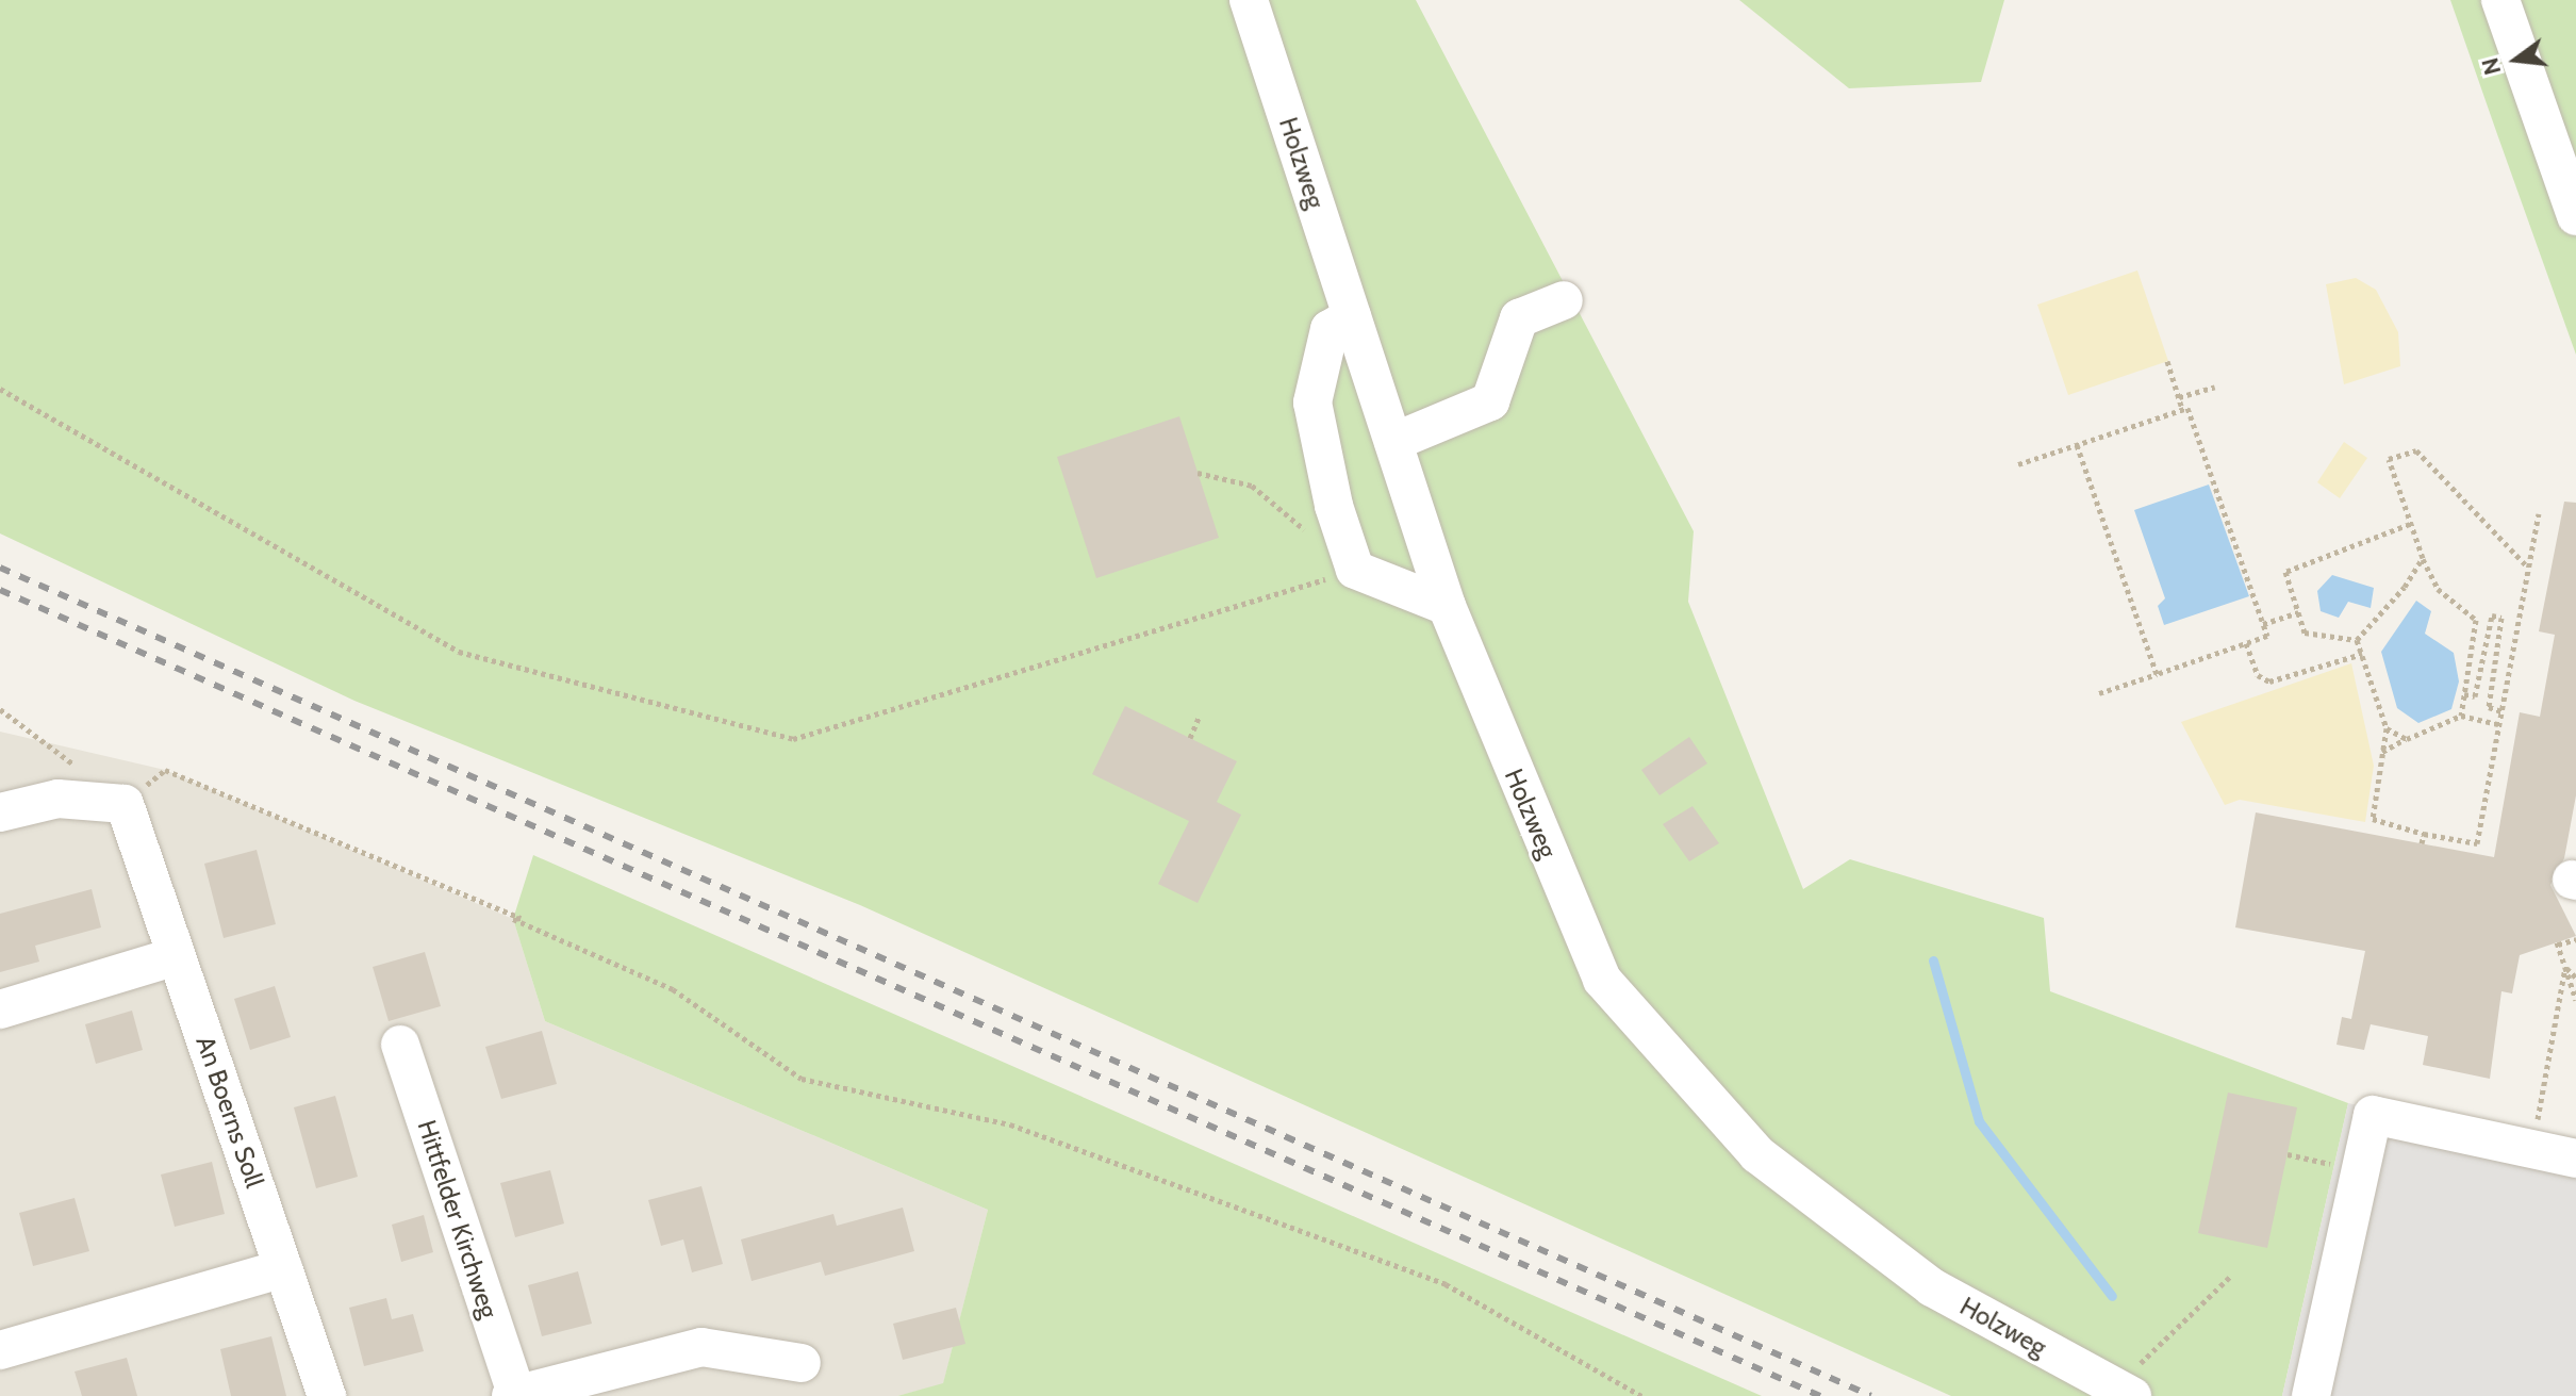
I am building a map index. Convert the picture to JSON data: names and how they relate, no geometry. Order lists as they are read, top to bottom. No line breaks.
{"streets":{"street":["Holzweg","An Boerns Soll","Hittfelder Kirchweg"]},"north":"left"}
